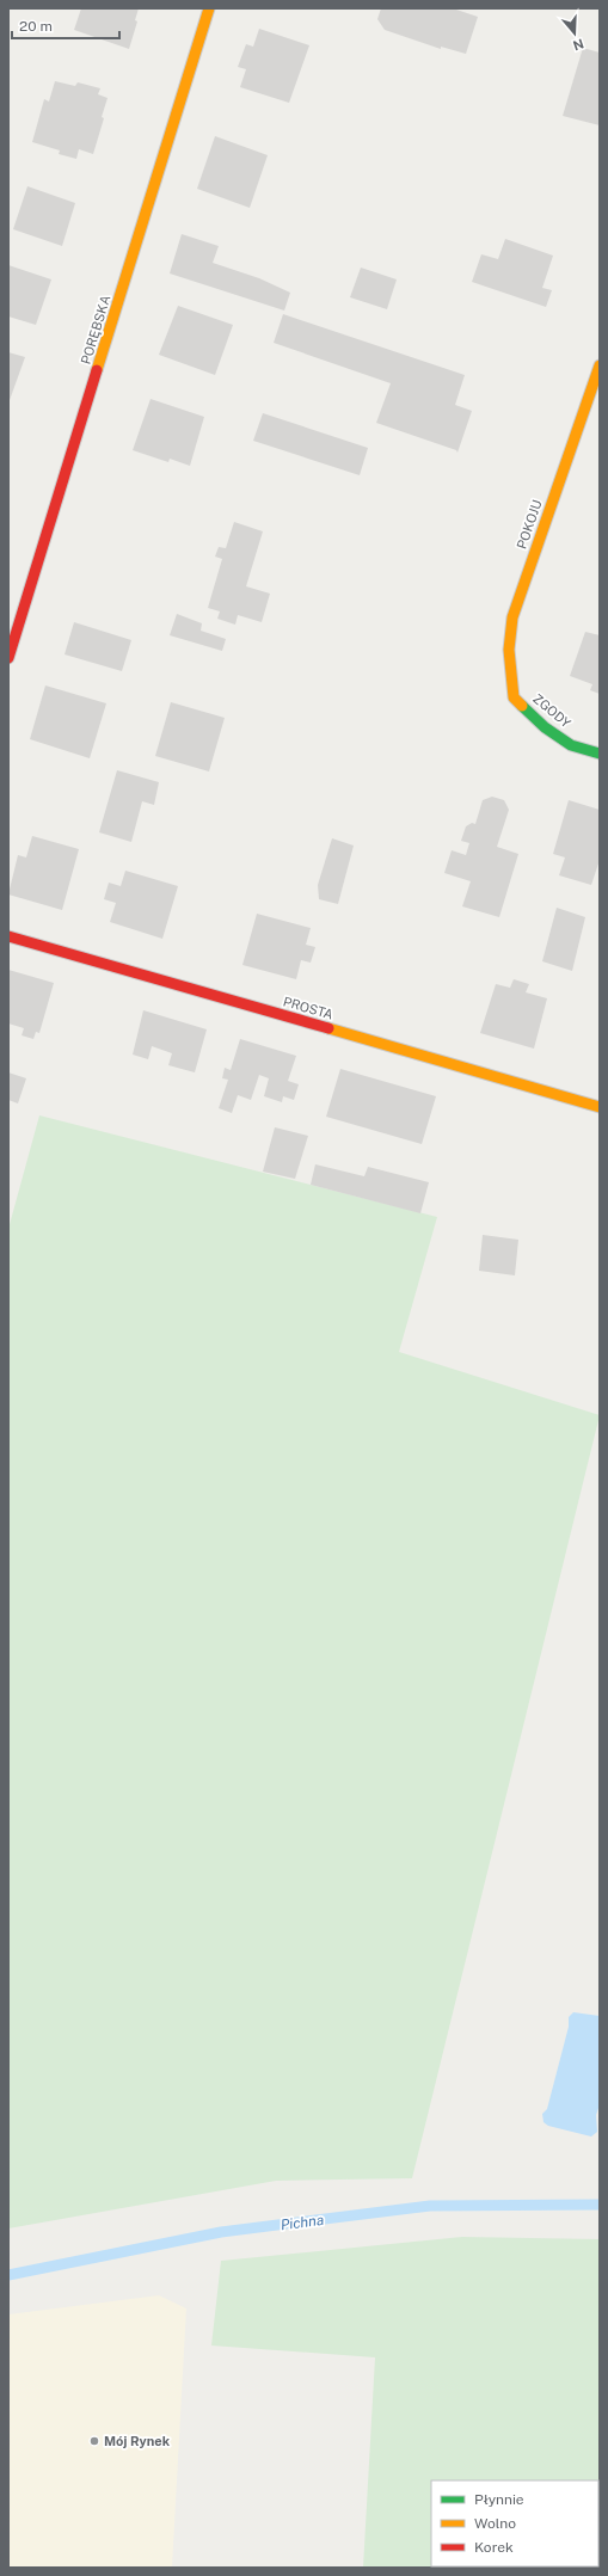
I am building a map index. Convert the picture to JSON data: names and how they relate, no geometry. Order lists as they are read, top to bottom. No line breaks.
{"streets":{"street":["PORĘBSKA","POKOJU","ZGODY","PROSTA"]},"crossings":[["POKOJU","ZGODY"]],"water":["Pichna"],"places":["Mój Rynek"],"legend":["Płynnie","Wolno","Korek"],"scale_bar":"20 m","north":"bottom"}
